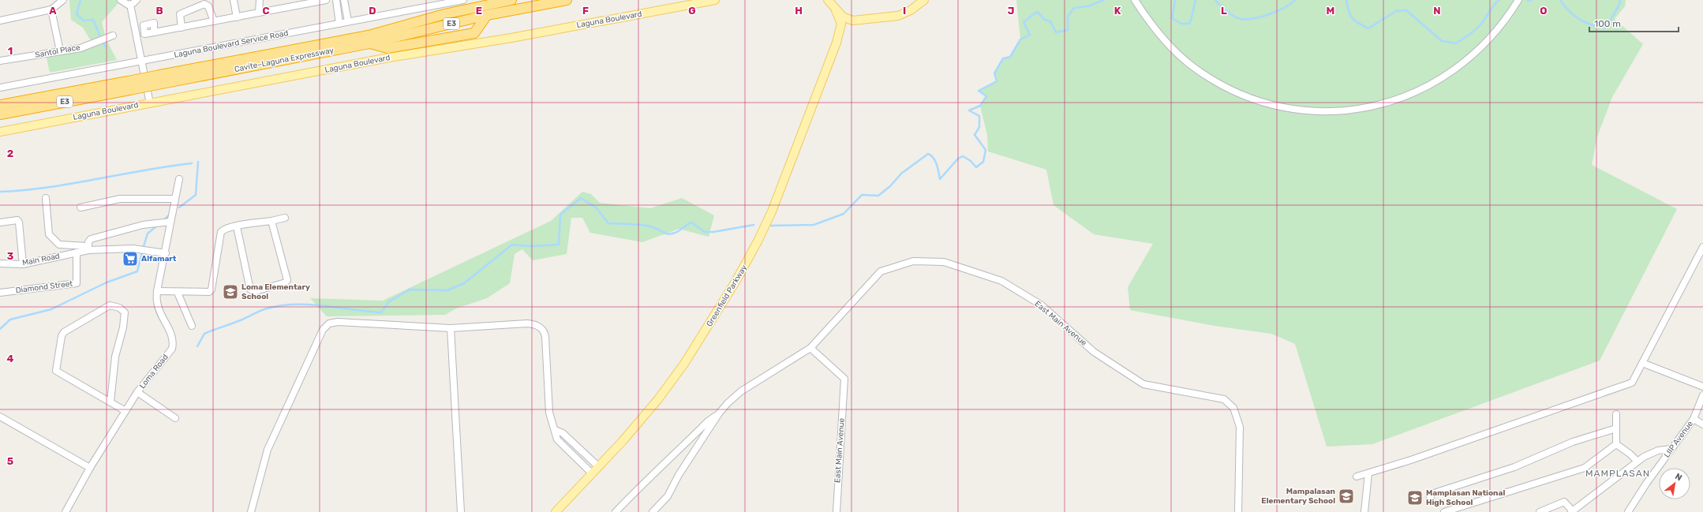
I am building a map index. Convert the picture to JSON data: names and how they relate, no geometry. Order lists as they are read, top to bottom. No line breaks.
{"streets":{"highway":["E3","Cavite–Laguna Expressway"],"main road":["Laguna Boulevard","Greenfield Parkway"],"street":["Laguna Boulevard Service Road","Santol Place","Main Road","Diamond Street","East Main Avenue","Loma Road","LIIP Avenue"]},"crossings":[["Main Road","Diamond Street"]],"districts":["MAMPLASAN"],"places":{"supermarket":["Alfamart"],"school or university":["Loma Elementary School","Mampalasan Elementary School","Mamplasan National High School"]},"scale_bar":"100 m","north":"top right","grid":{"columns":["A","B","C","D","E","F","G","H","I","J","K","L","M","N","O"],"rows":["1","2","3","4","5"]}}
